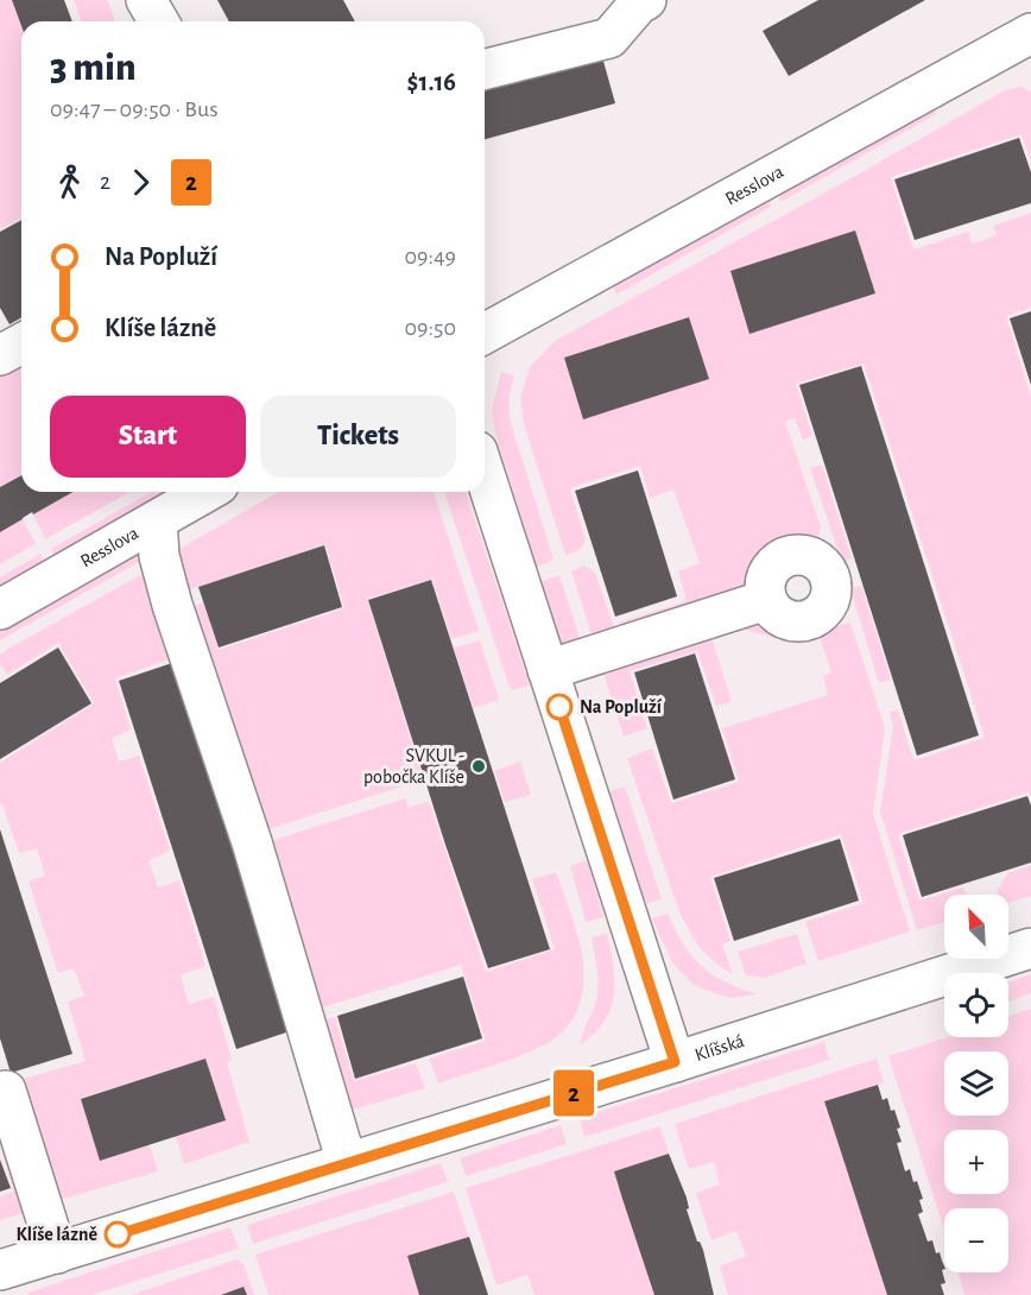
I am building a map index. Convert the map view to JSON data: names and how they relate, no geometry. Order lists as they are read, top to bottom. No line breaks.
{"streets":{"street":["Resslova","Klíšská"]},"places":["Na Popluží","SVKUL - pobočka Klíše","Klíše lázně"],"lines":["bus line 2"],"north":"top left","page":{"on_map":"2","heading":["3 min","09:47 – 09:50 · Bus","$1.16"],"legs":["2","2"],"list":[{"name":"Na Popluží","value":"09:49"},{"name":"Klíše lázně","value":"09:50"}],"buttons":["Start","Tickets"],"map_buttons":["+","−"]}}
